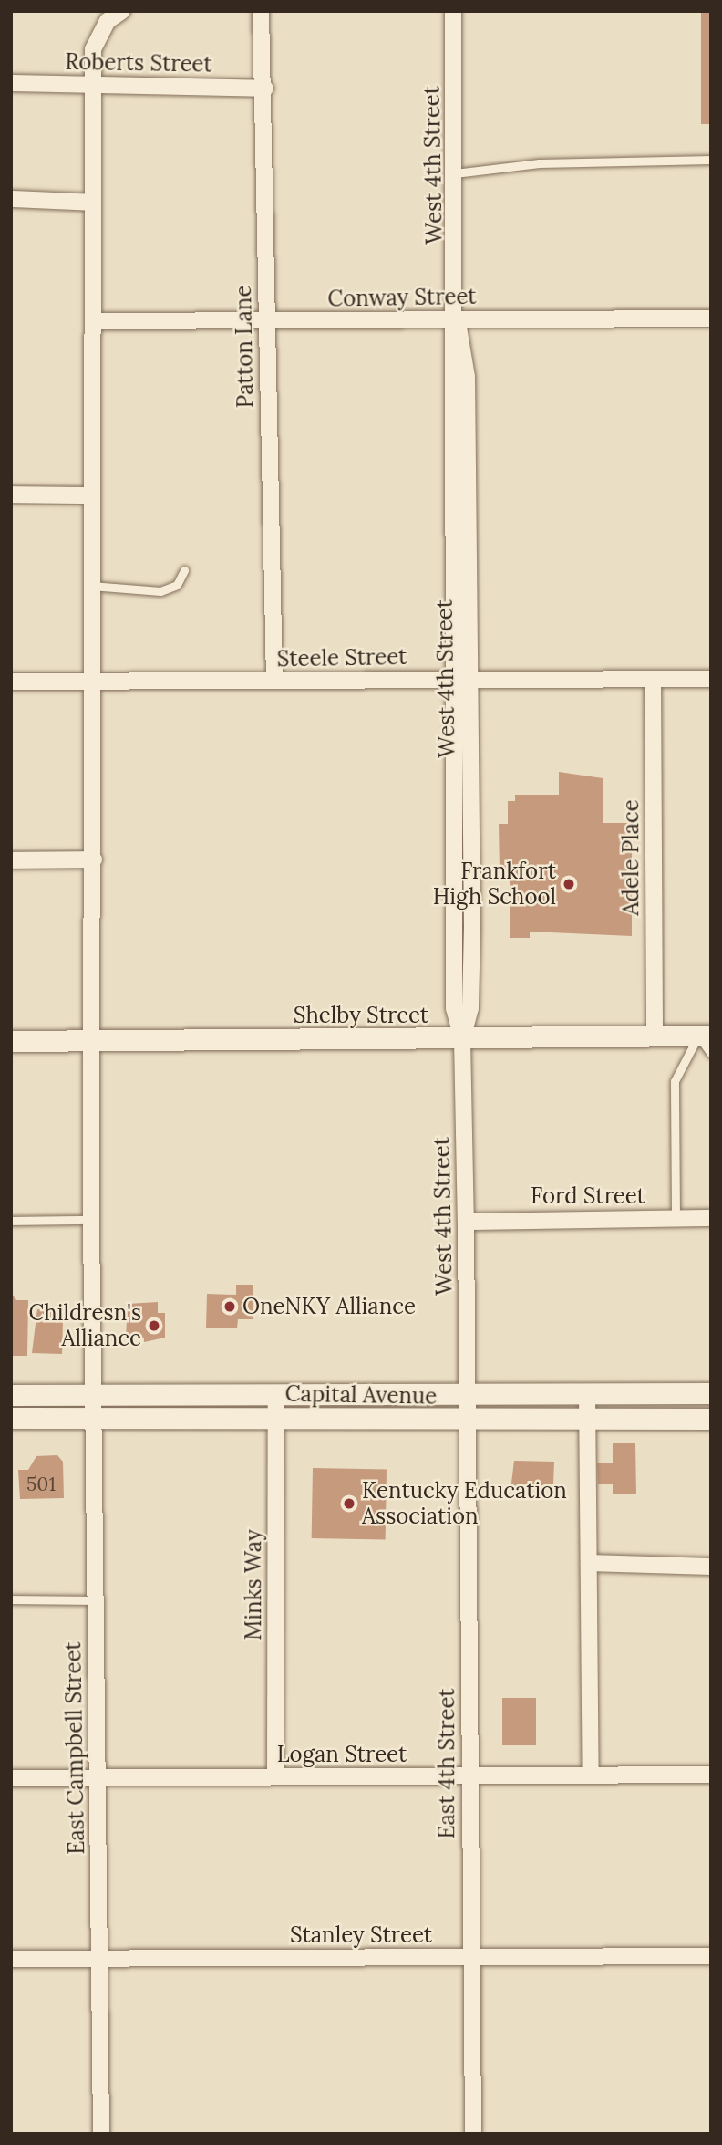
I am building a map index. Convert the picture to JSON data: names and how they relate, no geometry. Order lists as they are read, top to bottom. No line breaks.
{"streets":{"main road":["Shelby Street","Capital Avenue"],"street":["Roberts Street","West 4th Street","Conway Street","Patton Lane","Steele Street","Adele Place","Ford Street","Minks Way","East Campbell Street","Logan Street","East 4th Street","Stanley Street"]},"crossings":[["Roberts Street","Patton Lane"],["Roberts Street","East Campbell Street"],["West 4th Street","Conway Street"],["West 4th Street","Steele Street"],["West 4th Street","Shelby Street"],["West 4th Street","Ford Street"],["West 4th Street","Capital Avenue"],["West 4th Street","East 4th Street"],["Conway Street","Patton Lane"],["Conway Street","East Campbell Street"],["Patton Lane","Steele Street"],["Steele Street","Adele Place"],["Steele Street","East Campbell Street"],["Adele Place","Shelby Street"],["Shelby Street","East Campbell Street"],["Capital Avenue","Minks Way"],["Capital Avenue","East Campbell Street"],["Capital Avenue","East 4th Street"],["Minks Way","Logan Street"],["East Campbell Street","Logan Street"],["East Campbell Street","Stanley Street"],["Logan Street","East 4th Street"],["East 4th Street","Stanley Street"]],"places":["Frankfort High School","OneNKY Alliance","Childresn's Alliance","Kentucky Education Association"],"house_numbers":["501"]}
